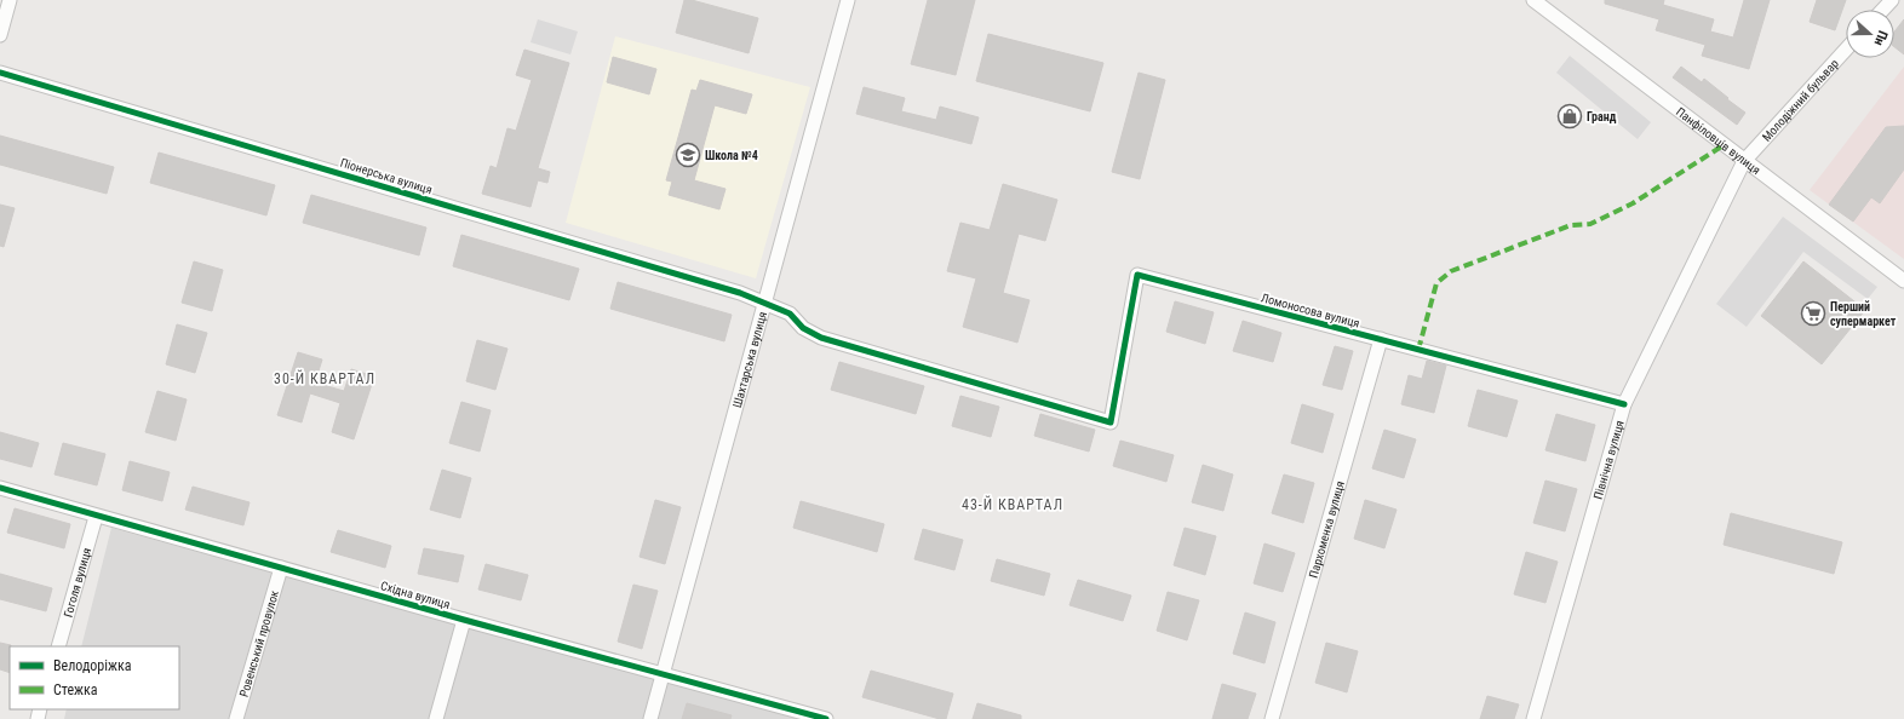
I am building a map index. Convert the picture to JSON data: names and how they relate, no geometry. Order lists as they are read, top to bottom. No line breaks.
{"streets":{"street":["Молодіжний бульвар","Панфіловців вулиця","Піонерська вулиця","Ломоносова вулиця","Шахтарська вулиця","Північна вулиця","Пархоменка вулиця","Гоголя вулиця","Східна вулиця","Ровенський провулок"]},"crossings":[["Молодіжний бульвар","Панфіловців вулиця"],["Молодіжний бульвар","Північна вулиця"],["Панфіловців вулиця","Північна вулиця"],["Піонерська вулиця","Ломоносова вулиця"],["Піонерська вулиця","Шахтарська вулиця"],["Ломоносова вулиця","Північна вулиця"],["Ломоносова вулиця","Пархоменка вулиця"],["Шахтарська вулиця","Східна вулиця"],["Гоголя вулиця","Східна вулиця"],["Східна вулиця","Ровенський провулок"]],"districts":["30-Й КВАРТАЛ","43-Й КВАРТАЛ"],"places":{"shop":["Гранд"],"school or university":["Школа №4"],"supermarket":["Перший супермаркет"]},"legend":["Велодоріжка","Стежка"],"north":"right"}
